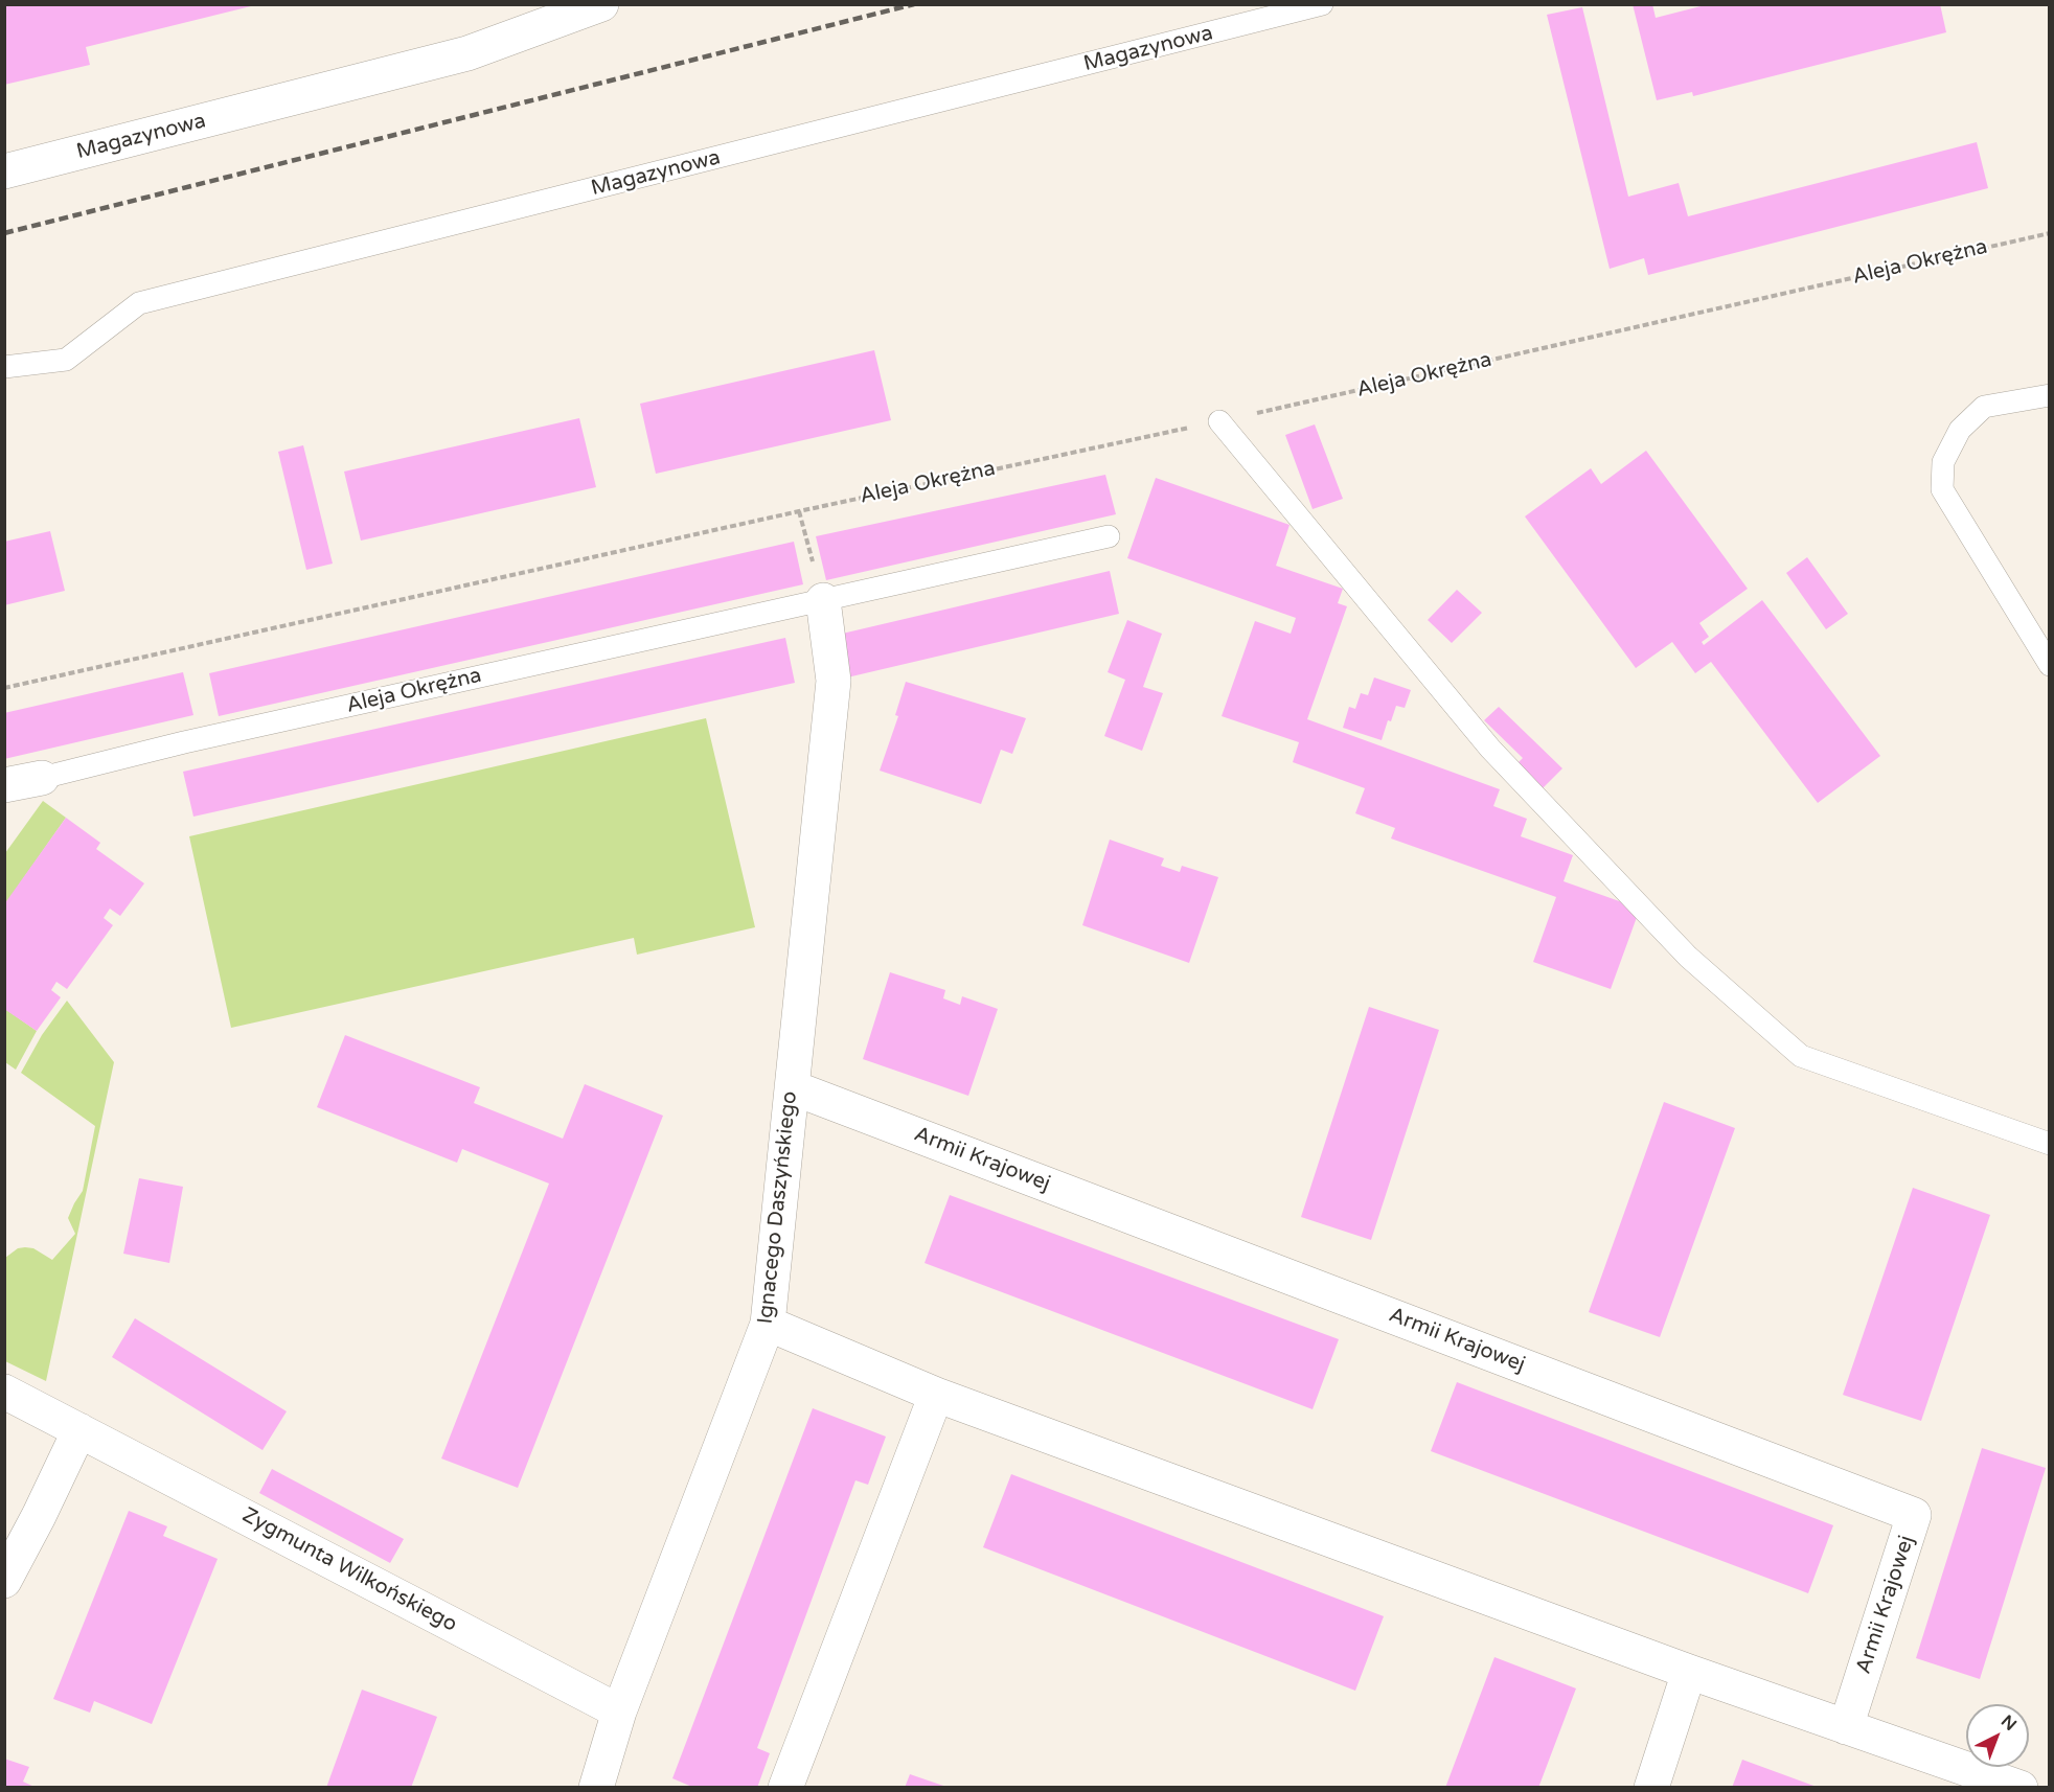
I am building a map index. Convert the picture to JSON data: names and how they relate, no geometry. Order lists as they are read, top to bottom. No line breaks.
{"streets":{"street":["Magazynowa","Aleja Okrężna","Armii Krajowej","Ignacego Daszyńskiego","Zygmunta Wilkońskiego"]},"crossings":[["Aleja Okrężna","Ignacego Daszyńskiego"],["Armii Krajowej","Ignacego Daszyńskiego"],["Ignacego Daszyńskiego","Zygmunta Wilkońskiego"]],"north":"top right"}
